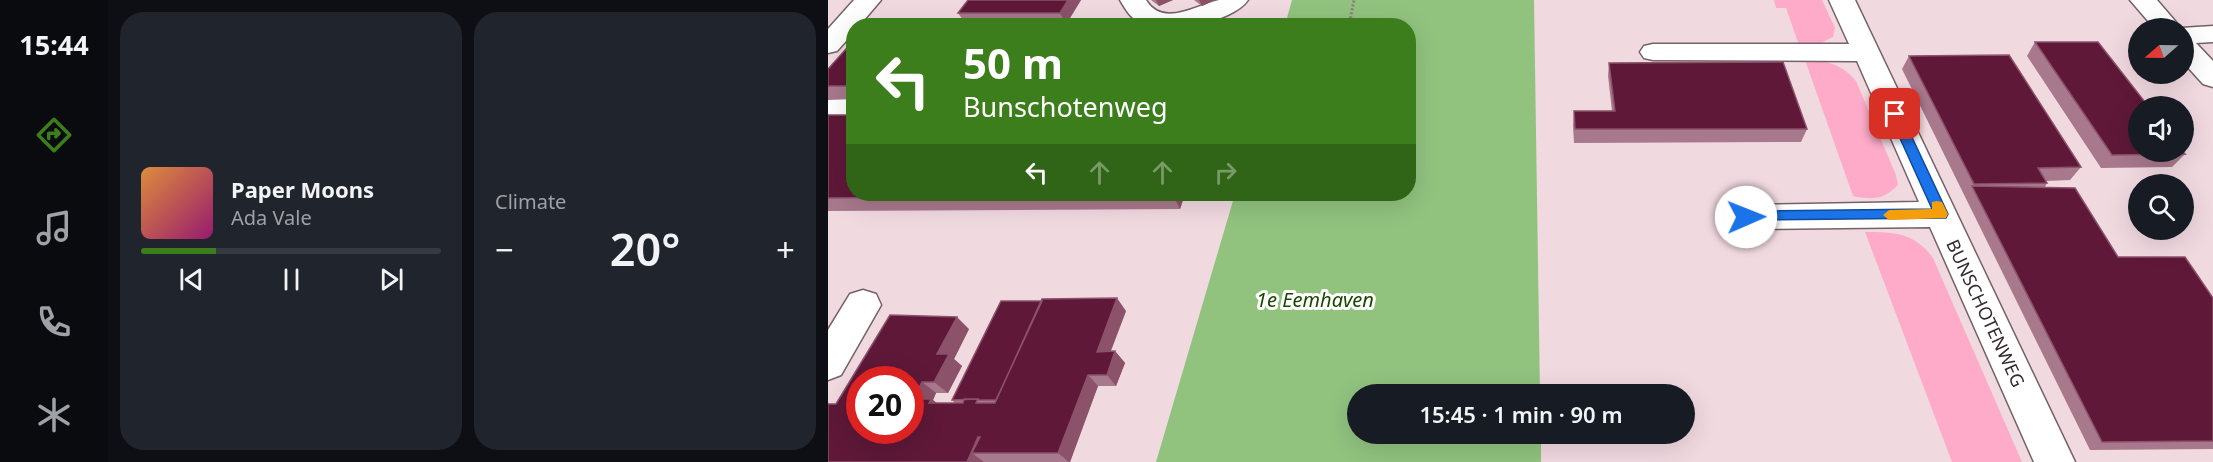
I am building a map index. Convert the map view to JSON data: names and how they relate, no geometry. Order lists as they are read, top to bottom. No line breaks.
{"streets":{"street":["BUNSCHOTENWEG"]},"water":["1e Eemhaven"],"north":"left","page":{"tabs":"15:44","tile":"Climate","turn":["50 m","Bunschotenweg"],"song":["Paper Moons","Ada Vale"],"heat":["−","20°","+"],"limit":"20","trip":"15:45 · 1 min · 90 m"}}
